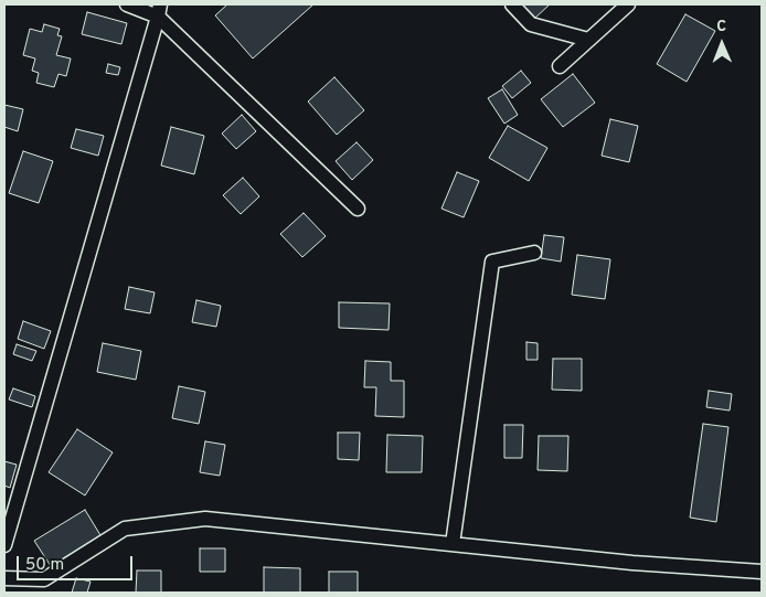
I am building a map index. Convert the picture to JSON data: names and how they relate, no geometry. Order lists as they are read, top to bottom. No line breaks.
{"scale_bar":"50 m","north":"top"}
